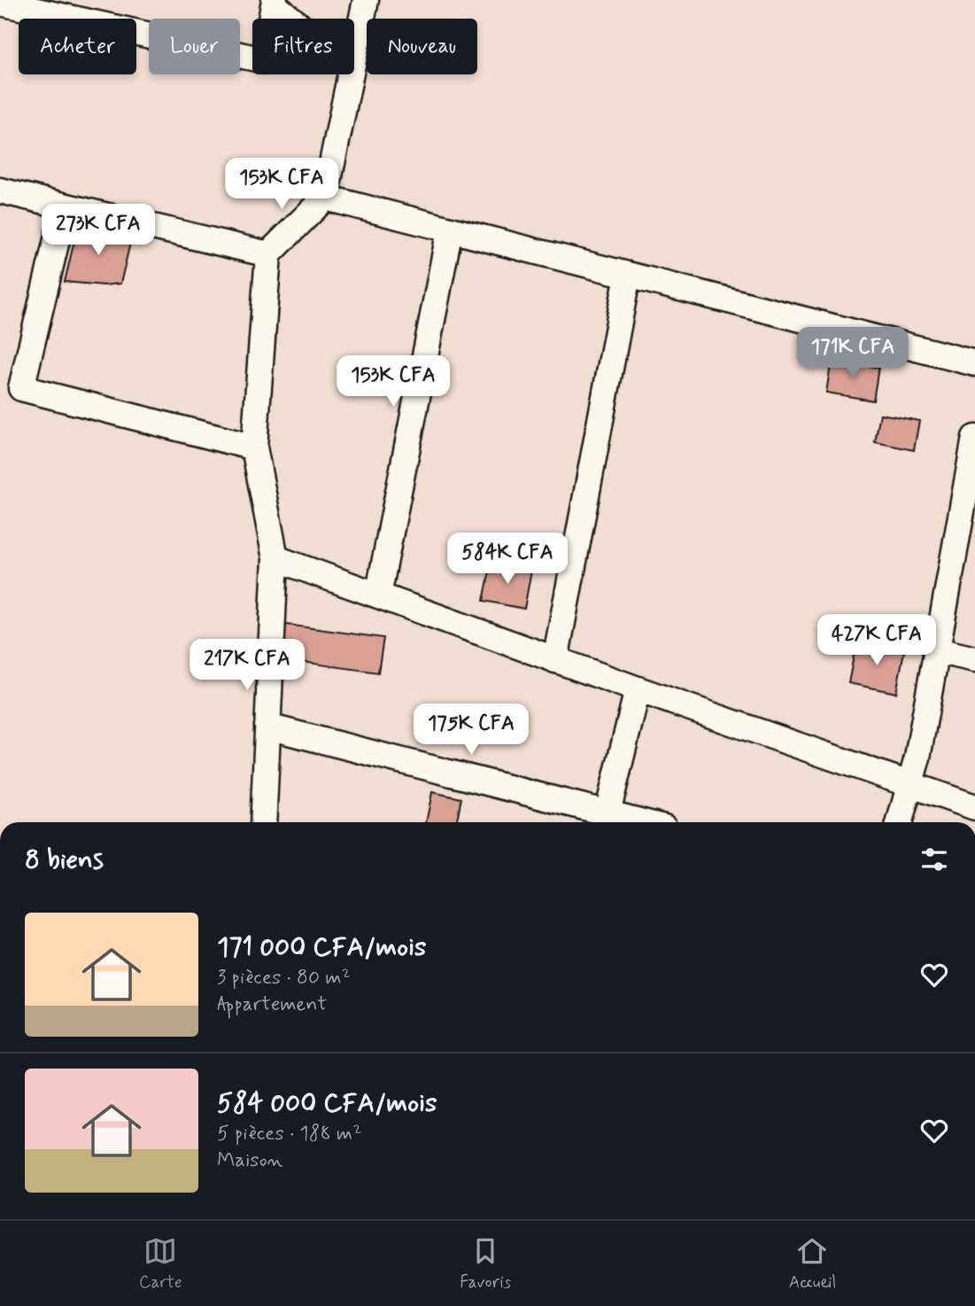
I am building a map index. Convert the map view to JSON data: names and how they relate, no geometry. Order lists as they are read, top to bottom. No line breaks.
{"page":{"chip":["Acheter","Louer","Filtres","Nouveau"],"price":["153K CFA","273K CFA","171K CFA","153K CFA","584K CFA","427K CFA","217K CFA","175K CFA"],"heading":"8 biens","list":[{"name":"171 000 CFA/mois","note":"3 pièces · 80 m² · Appartement"},{"name":"584 000 CFA/mois","note":"5 pièces · 188 m² · Maison"}],"tabs":["Carte","Favoris","Accueil"]}}
